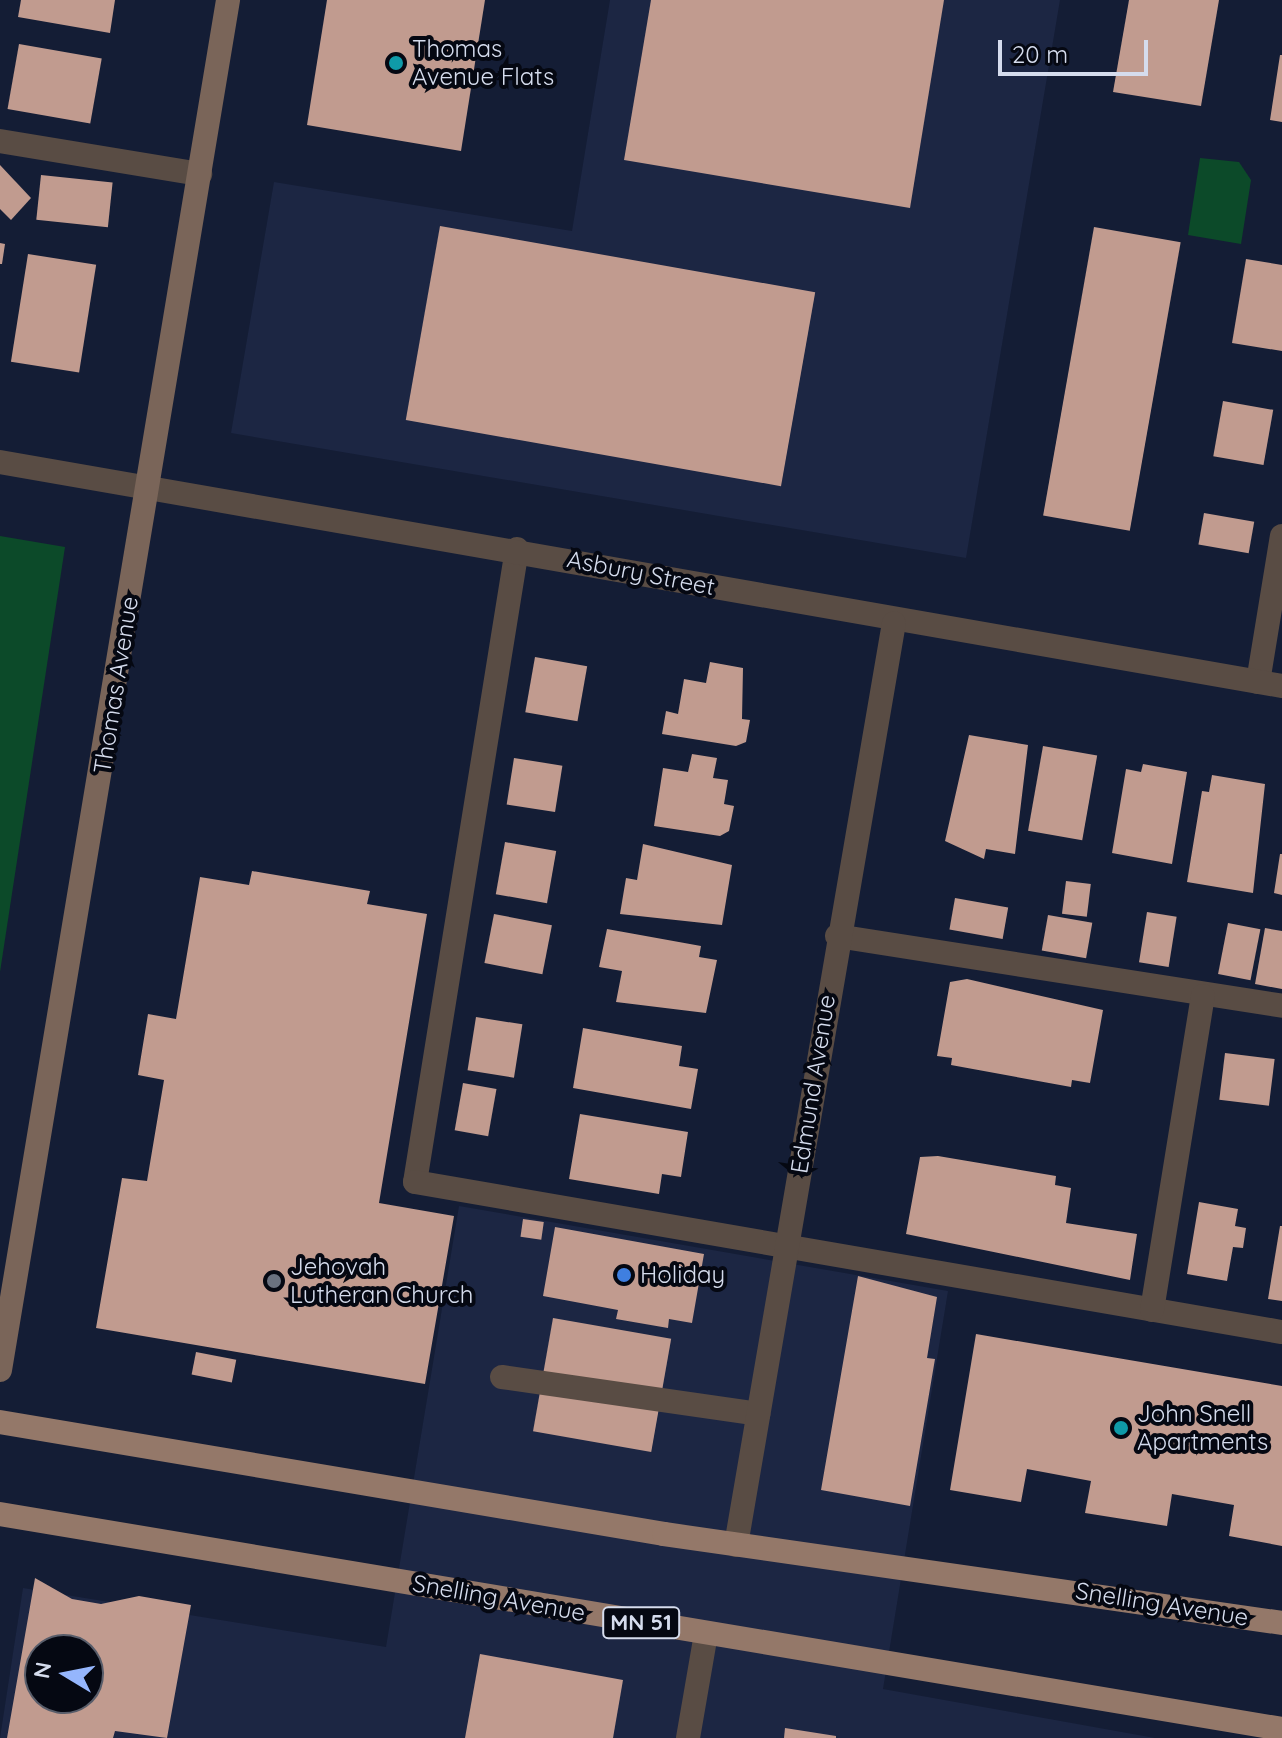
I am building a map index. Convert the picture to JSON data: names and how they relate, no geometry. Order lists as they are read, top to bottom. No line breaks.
{"streets":{"main road":["Snelling Avenue","MN 51"],"street":["Asbury Street","Thomas Avenue","Edmund Avenue"]},"crossings":[["Asbury Street","Thomas Avenue"],["Asbury Street","Edmund Avenue"],["Edmund Avenue","Snelling Avenue"]],"places":["Thomas Avenue Flats","Holiday","Jehovah Lutheran Church","John Snell Apartments"],"scale_bar":"20 m","north":"left"}
